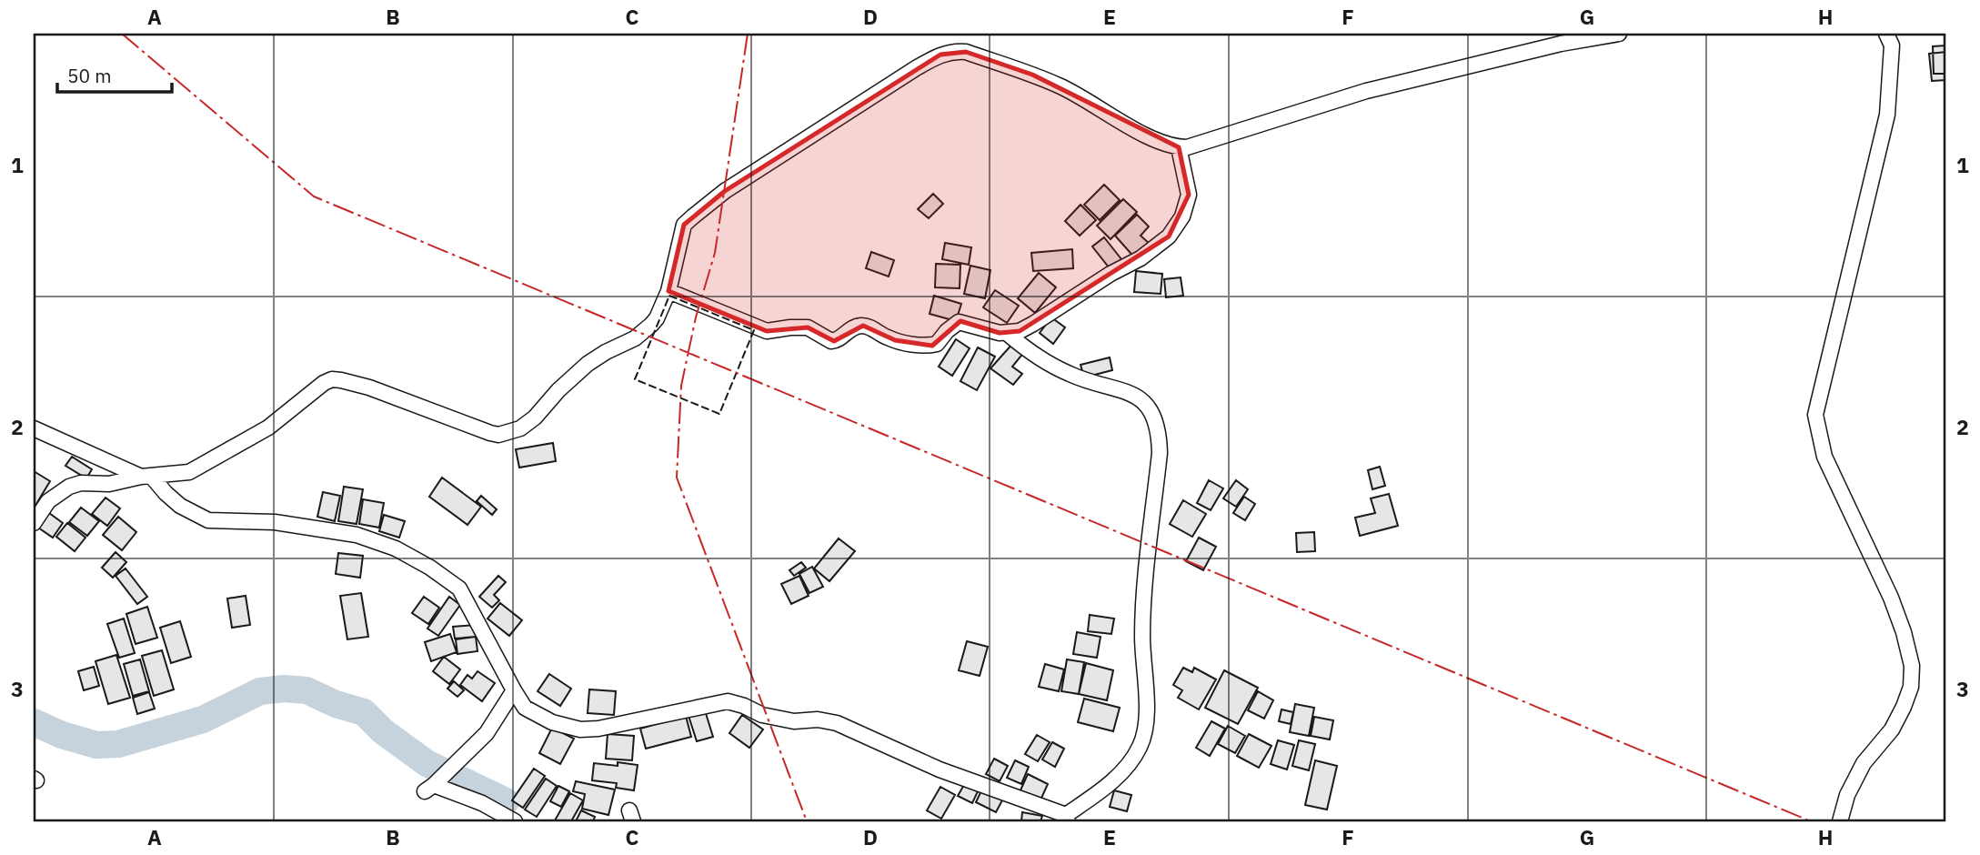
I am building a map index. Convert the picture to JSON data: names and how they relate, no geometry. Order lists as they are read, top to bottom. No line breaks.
{"scale_bar":"50 m","grid":{"columns":["A","B","C","D","E","F","G","H"],"rows":["1","2","3"]}}
